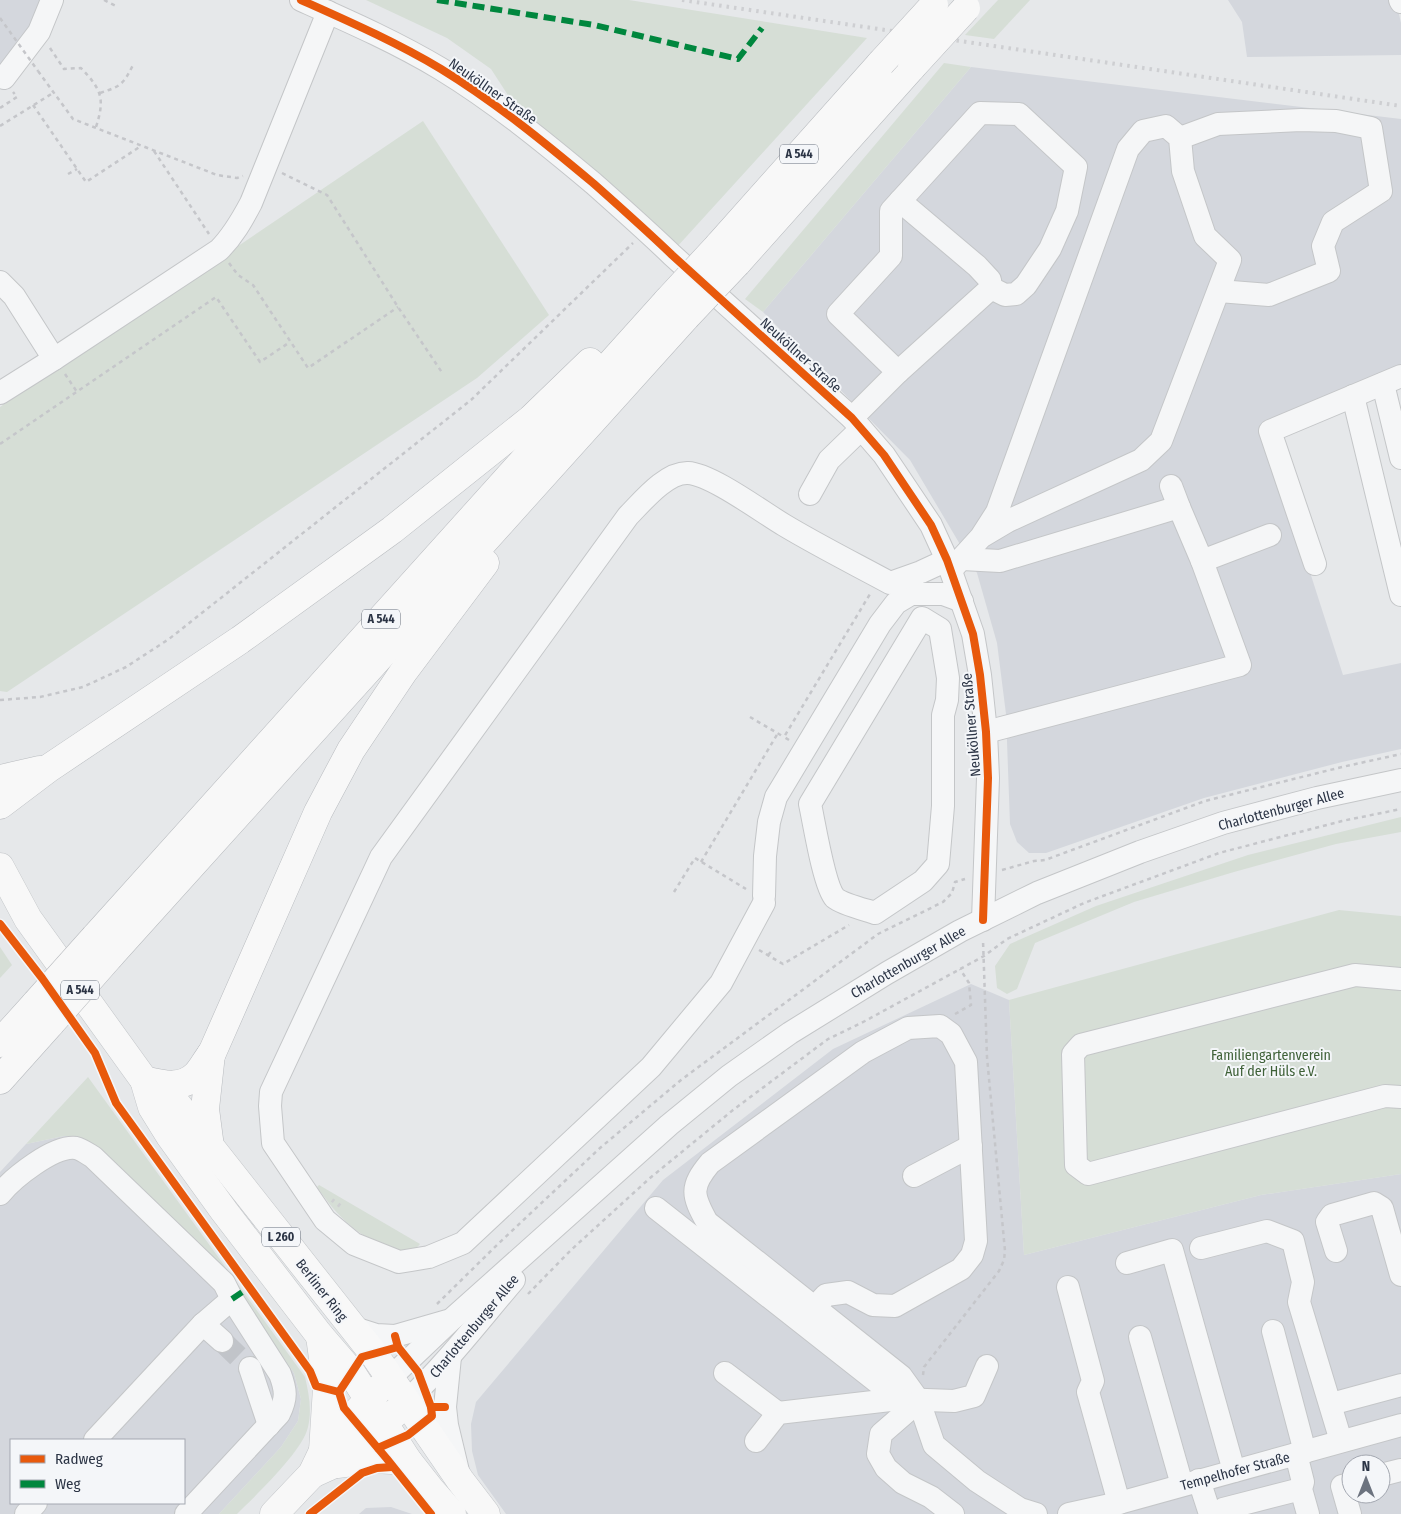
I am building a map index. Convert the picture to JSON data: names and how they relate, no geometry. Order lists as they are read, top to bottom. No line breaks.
{"streets":{"main road":["A 544","Charlottenburger Allee","L 260","Berliner Ring"],"street":["Neuköllner Straße","Tempelhofer Straße"]},"crossings":[["Neuköllner Straße","Charlottenburger Allee"],["Charlottenburger Allee","Berliner Ring"]],"parks":["Familiengartenverein Auf der Hüls e.V."],"legend":["Radweg","Weg"],"north":"top"}
